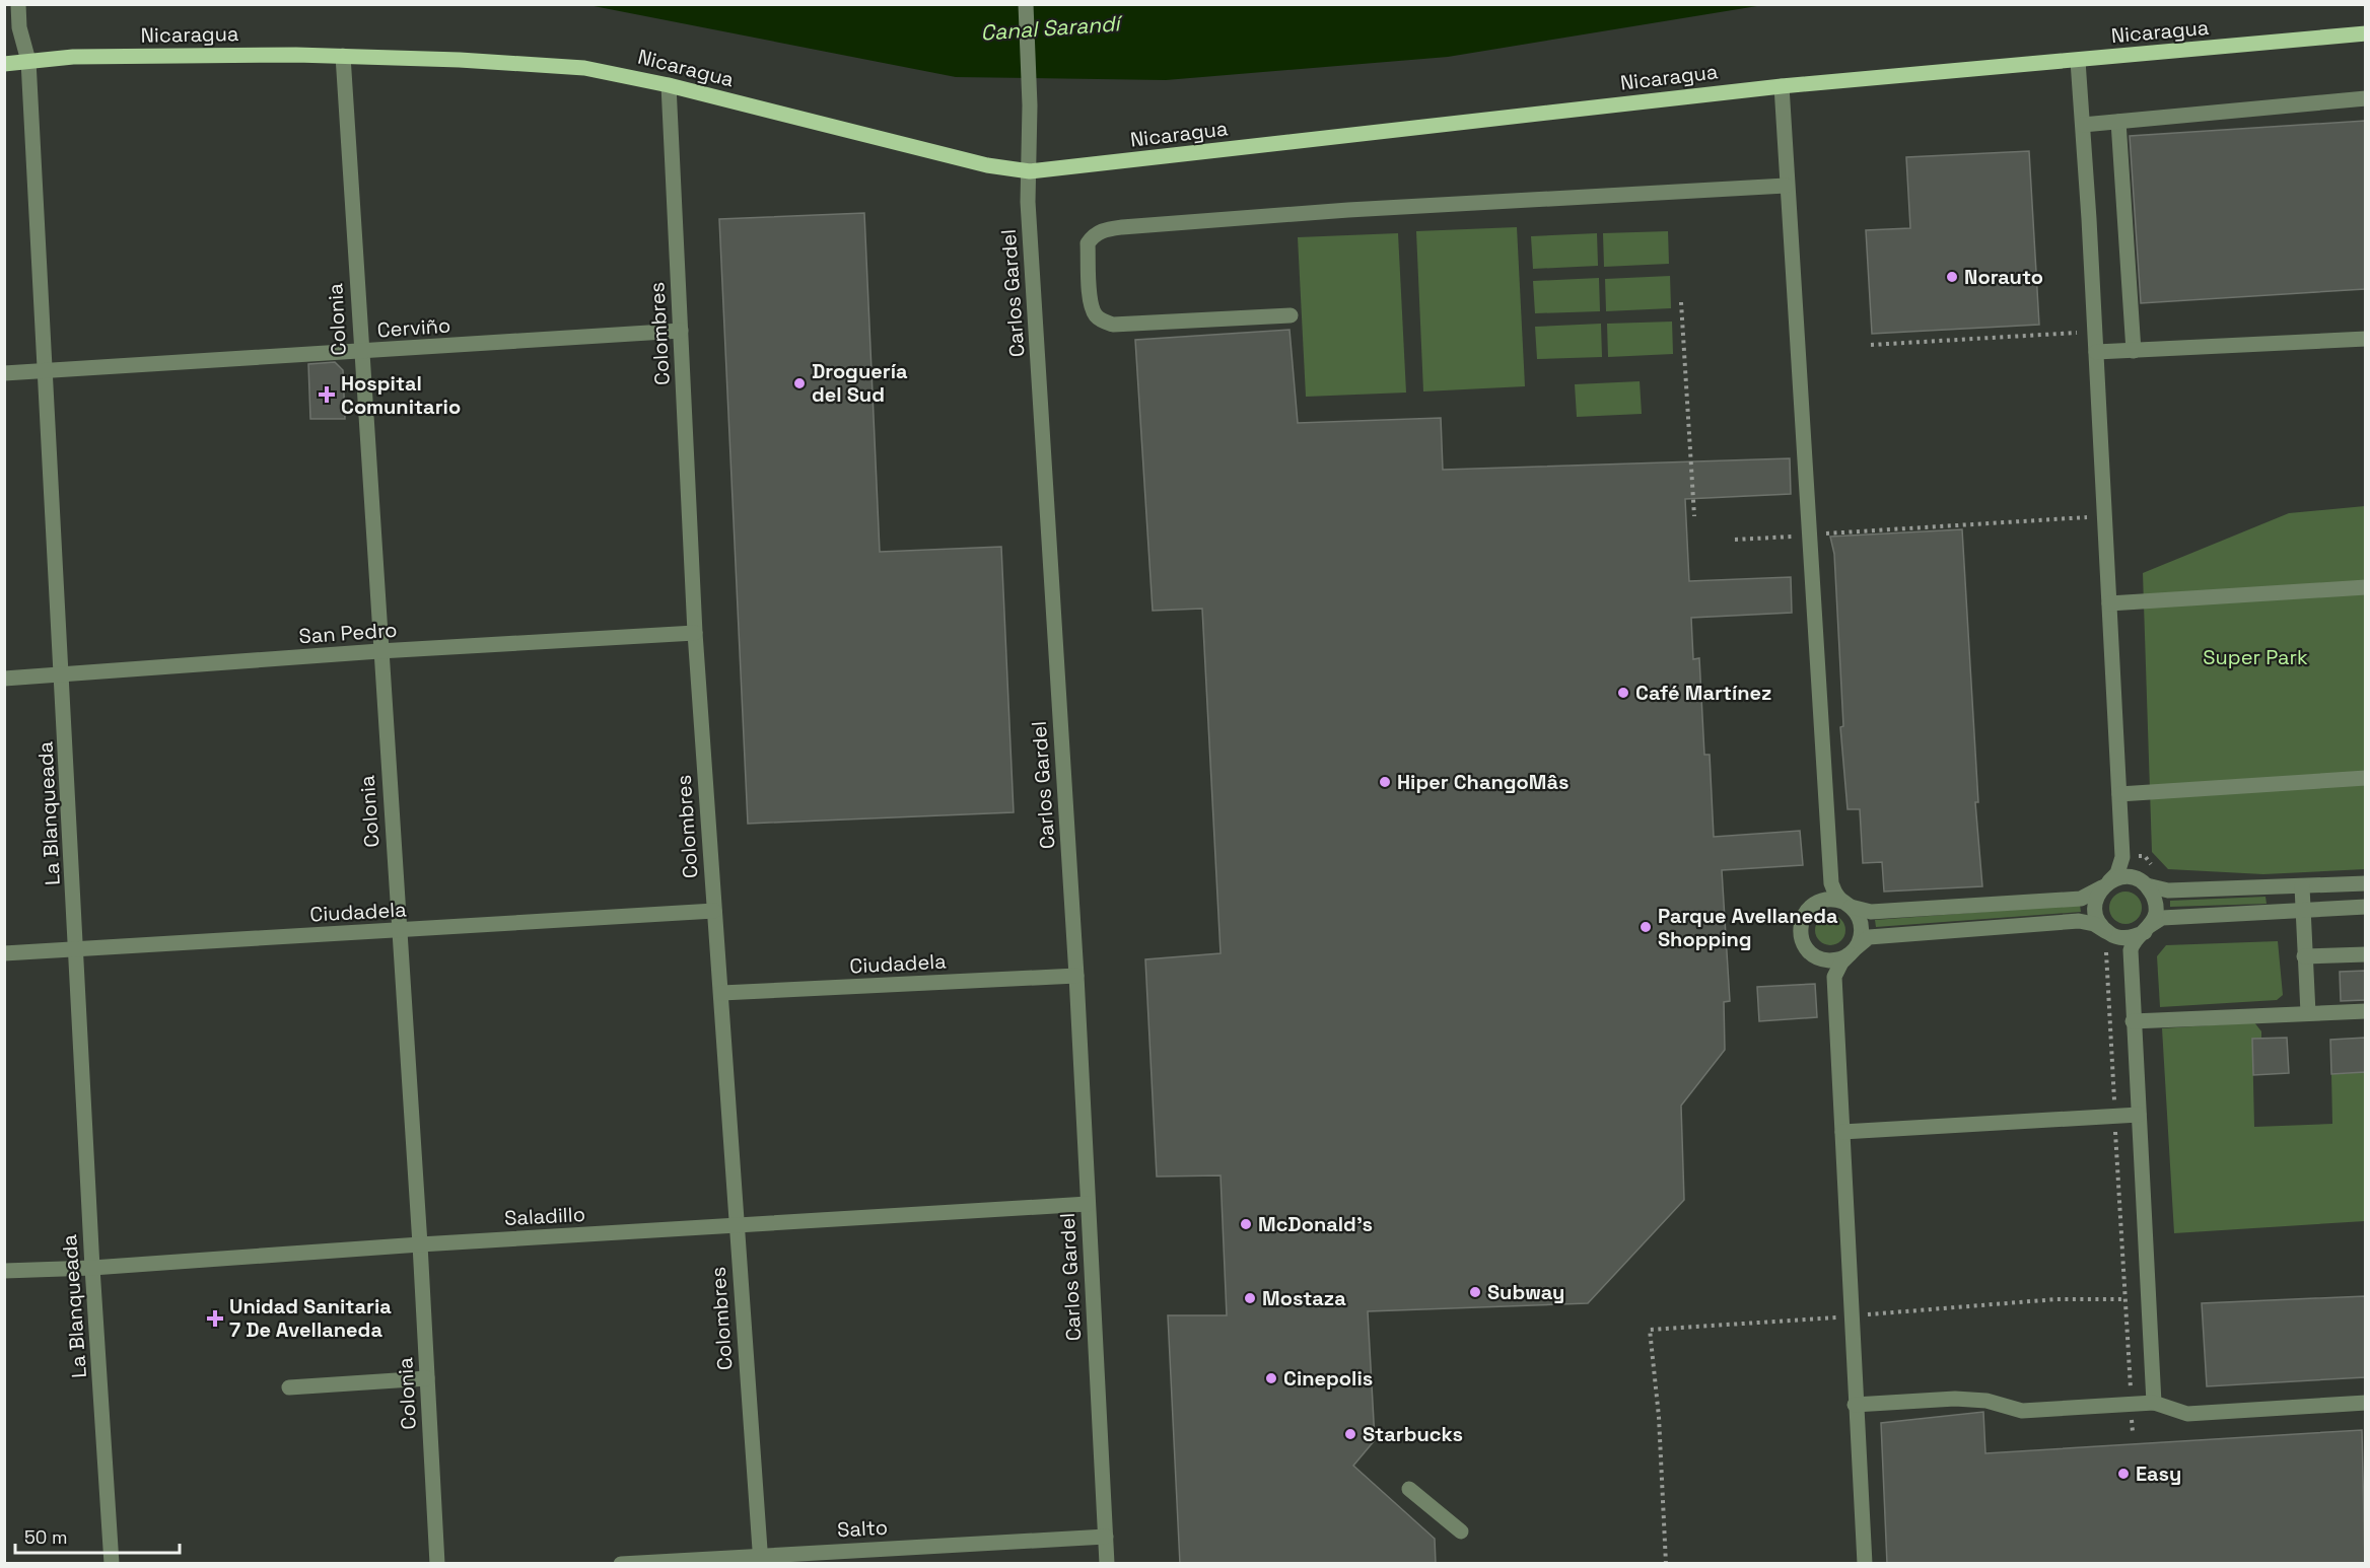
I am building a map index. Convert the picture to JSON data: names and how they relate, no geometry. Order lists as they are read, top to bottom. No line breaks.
{"streets":{"main road":["Nicaragua"],"street":["Carlos Gardel","Colonia","Cerviño","Colombres","San Pedro","La Blanqueada","Ciudadela","Saladillo","Salto"]},"crossings":[["Nicaragua","Carlos Gardel"],["Nicaragua","Colonia"],["Nicaragua","Colombres"],["Nicaragua","La Blanqueada"],["Carlos Gardel","Ciudadela"],["Carlos Gardel","Saladillo"],["Carlos Gardel","Salto"],["Colonia","Cerviño"],["Colonia","San Pedro"],["Colonia","Ciudadela"],["Colonia","Saladillo"],["Cerviño","Colombres"],["Cerviño","La Blanqueada"],["Colombres","San Pedro"],["Colombres","Ciudadela"],["Colombres","Saladillo"],["Colombres","Salto"],["San Pedro","La Blanqueada"],["La Blanqueada","Ciudadela"],["La Blanqueada","Saladillo"]],"water":["Canal Sarandí"],"parks":["Super Park"],"places":{"other":["Norauto","Droguería del Sud","Café Martínez","Hiper ChangoMâs","Parque Avellaneda Shopping","McDonald's","Subway","Mostaza","Cinepolis","Starbucks","Easy"],"health":["Hospital Comunitario","Unidad Sanitaria 7 De Avellaneda"]},"scale_bar":"50 m"}
